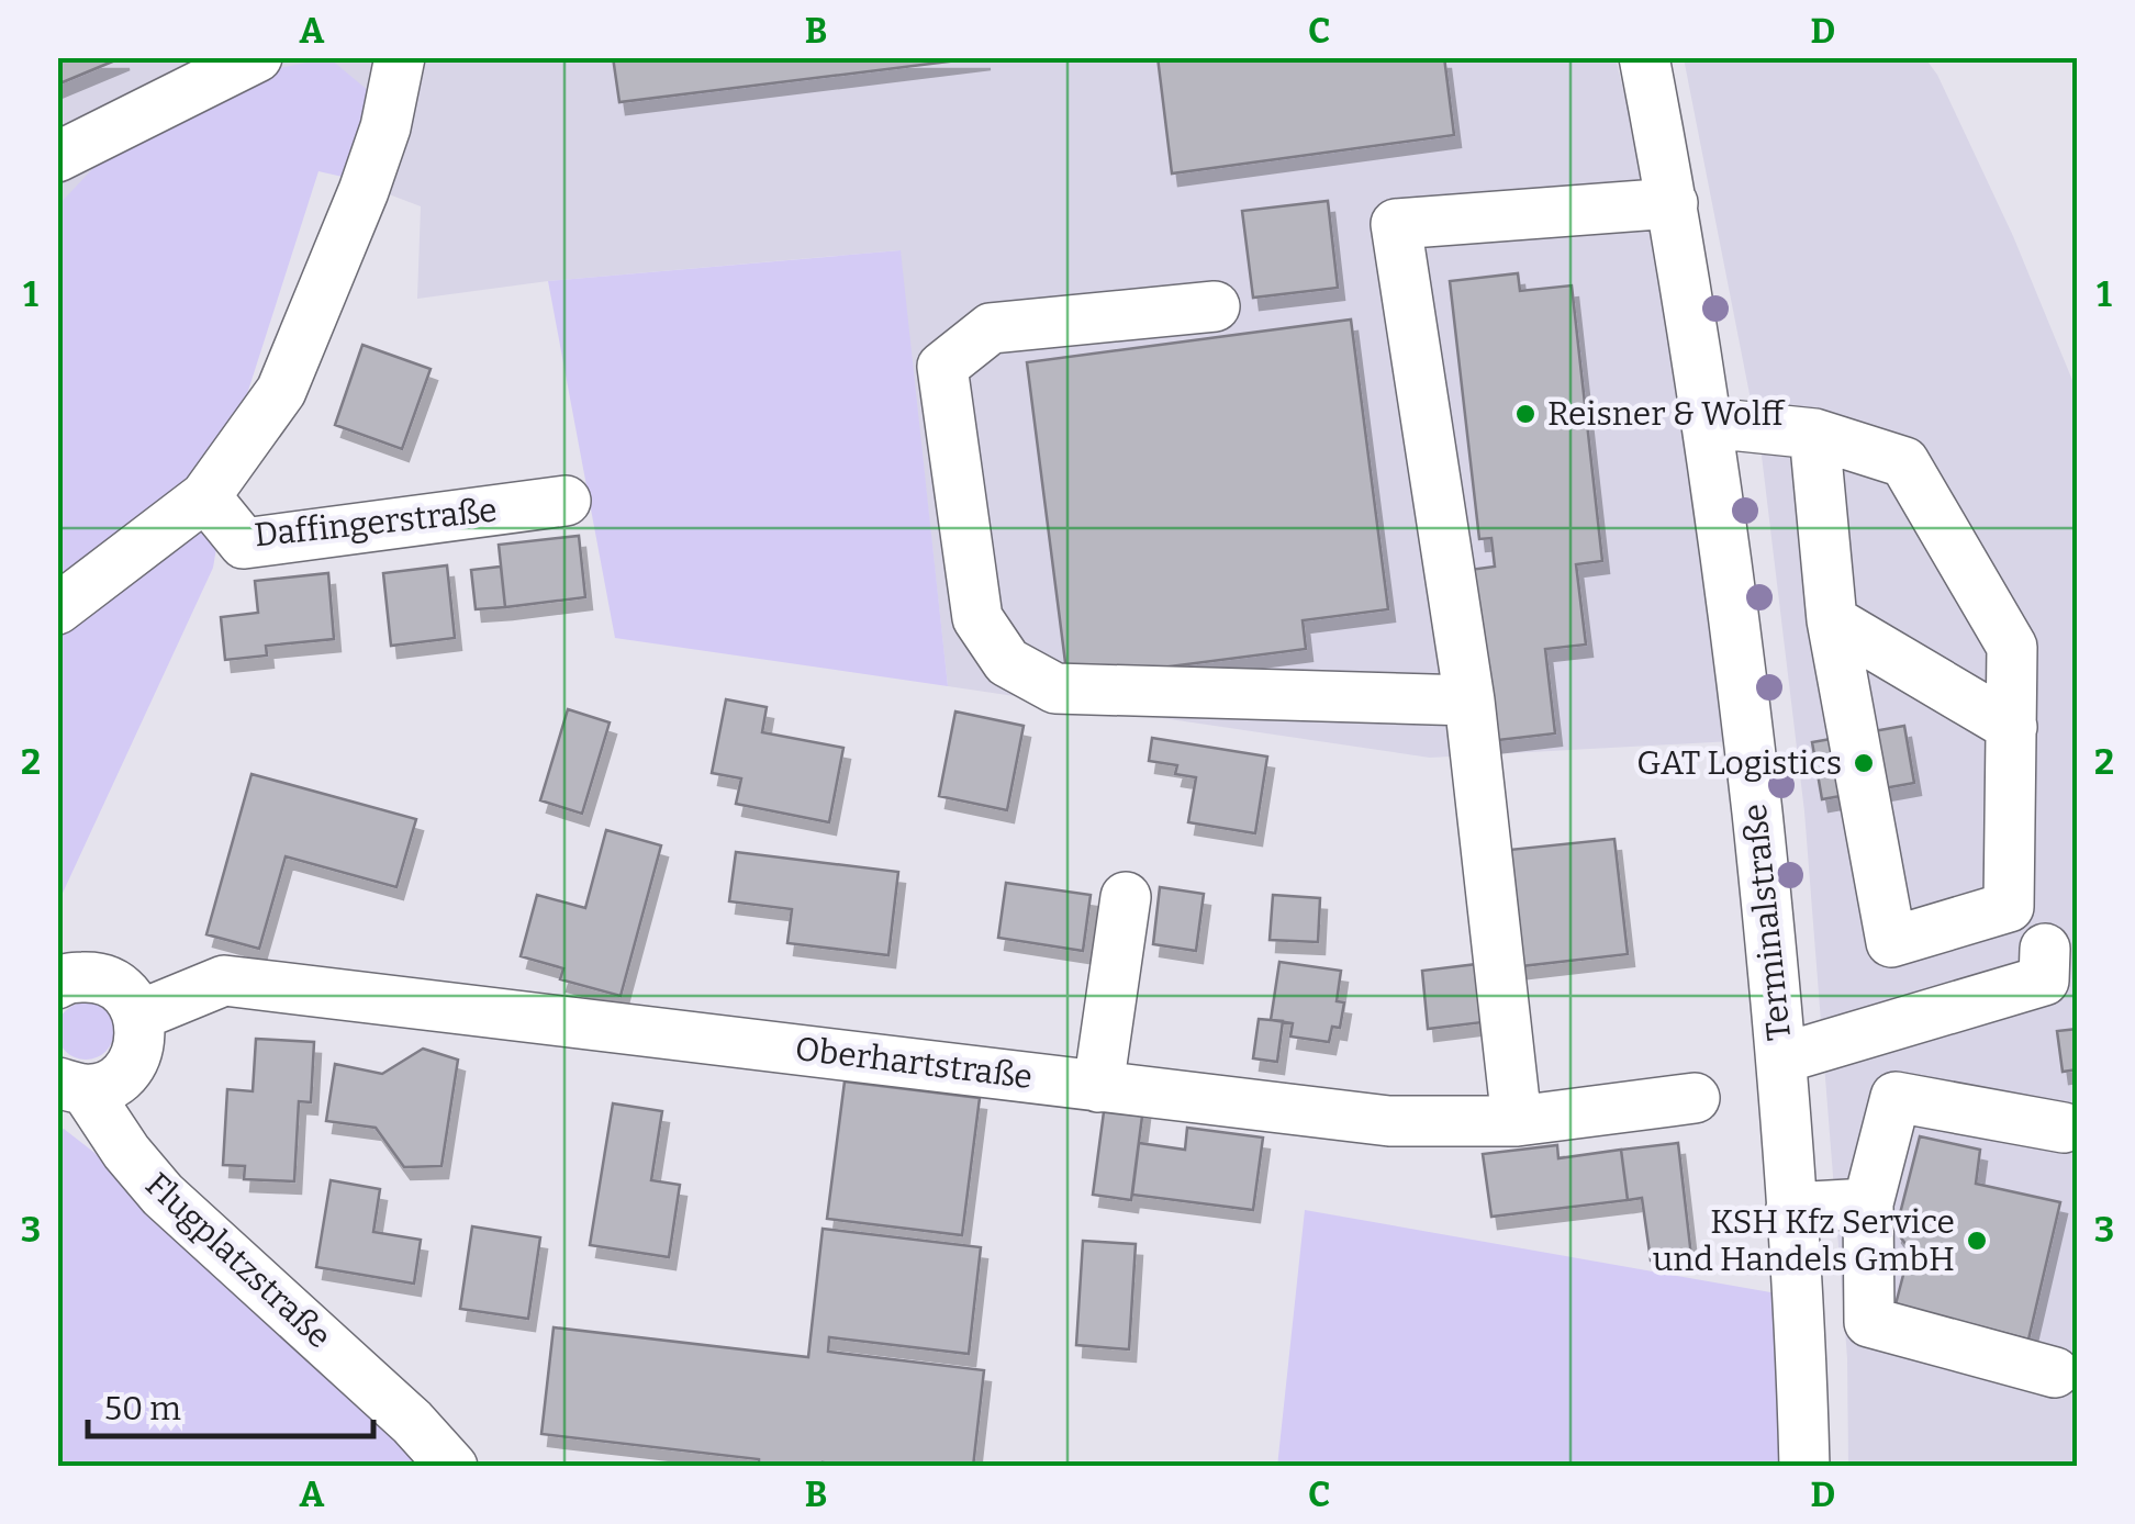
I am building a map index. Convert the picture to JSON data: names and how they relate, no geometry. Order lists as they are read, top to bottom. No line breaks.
{"streets":{"street":["Daffingerstraße","Terminalstraße","Oberhartstraße","Flugplatzstraße"]},"places":["Reisner & Wolff","GAT Logistics","KSH Kfz Service und Handels GmbH"],"scale_bar":"50 m","grid":{"columns":["A","B","C","D"],"rows":["1","2","3"]}}
